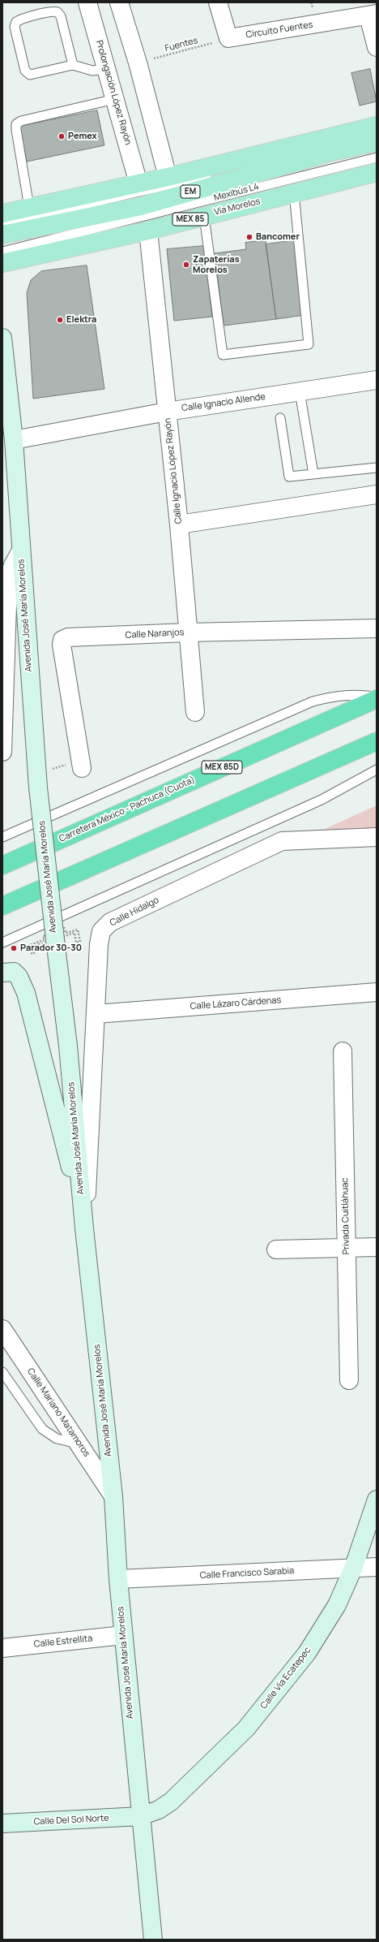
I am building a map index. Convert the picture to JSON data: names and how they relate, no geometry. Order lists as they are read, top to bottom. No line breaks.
{"streets":{"highway":["MEX 85D","Carretera México - Pachuca (Cuota)"],"main road":["EM","Vía Morelos","MEX 85","Avenida José María Morelos","Calle Vía Ecatepec","Calle Del Sol Norte"],"street":["Circuito Fuentes","Prolongación López Rayón","Calle Ignacio Allende","Calle Ignacio López Rayón","Calle Naranjos","Calle Hidalgo","Calle Lázaro Cárdenas","Privada Cuitláhuac","Calle Mariano Matamoros","Calle Francisco Sarabia","Calle Estrellita"],"lane":["Mexibús L4"],"path":["Fuentes"]},"crossings":[["Circuito Fuentes","Fuentes"],["Vía Morelos","Calle Ignacio López Rayón"],["Calle Ignacio Allende","Calle Ignacio López Rayón"],["Calle Ignacio Allende","Avenida José María Morelos"],["Calle Ignacio López Rayón","Calle Naranjos"],["Avenida José María Morelos","Calle Hidalgo"],["Avenida José María Morelos","Calle Mariano Matamoros"],["Avenida José María Morelos","Calle Francisco Sarabia"],["Avenida José María Morelos","Calle Estrellita"],["Avenida José María Morelos","Calle Vía Ecatepec"],["Avenida José María Morelos","Calle Del Sol Norte"],["Calle Hidalgo","Calle Lázaro Cárdenas"],["Calle Francisco Sarabia","Calle Vía Ecatepec"],["Calle Vía Ecatepec","Calle Del Sol Norte"]],"places":["Pemex","Bancomer","Zapaterías Morelos","Elektra","Parador 30-30"]}
